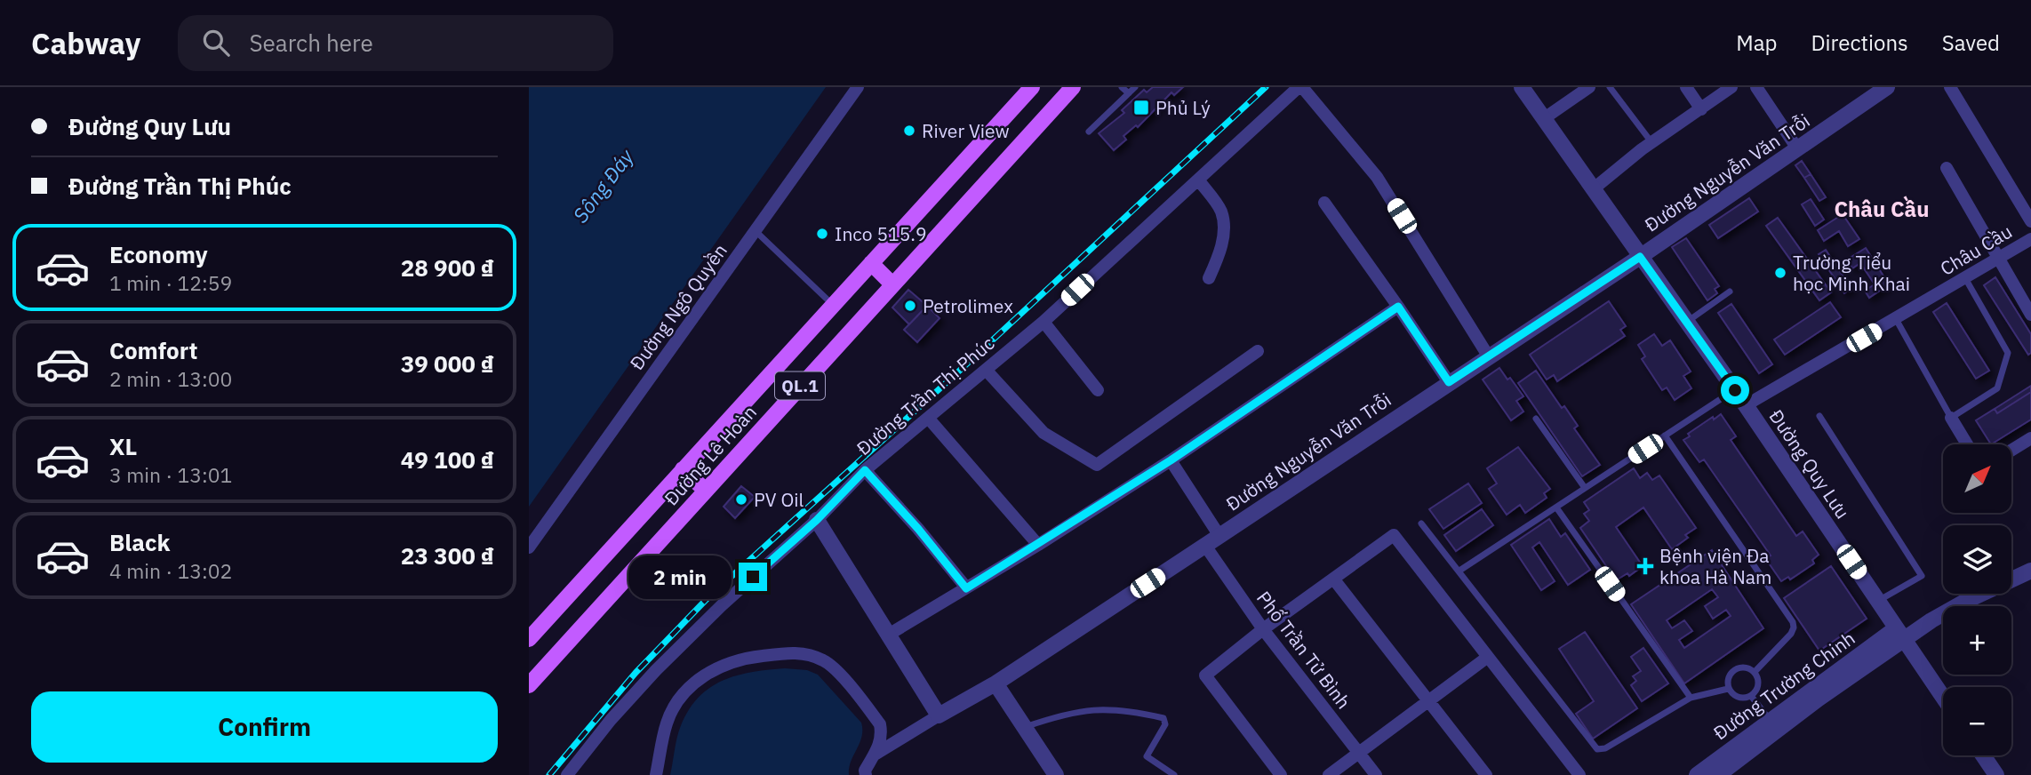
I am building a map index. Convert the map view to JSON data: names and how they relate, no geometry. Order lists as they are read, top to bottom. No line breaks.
{"streets":{"main road":["QL.1","Đường Lê Hoàn"],"street":["Đường Nguyễn Văn Trỗi","Châu Cầu","Đường Ngô Quyền","Đường Trần Thị Phúc","Đường Quy Lưu","Phố Trần Tử Bình","Đường Trường Chinh"]},"crossings":[["Đường Nguyễn Văn Trỗi","Đường Quy Lưu"],["Đường Nguyễn Văn Trỗi","Phố Trần Tử Bình"],["Châu Cầu","Đường Quy Lưu"],["Đường Quy Lưu","Đường Trường Chinh"]],"districts":["Châu Cầu"],"water":["Sông Đáy"],"places":{"transit":["Phủ Lý"],"other":["River View","Inco 515.9","Trường Tiểu học Minh Khai","Petrolimex","PV Oil"],"health":["Bệnh viện Đa khoa Hà Nam"]},"north":"top right","page":{"header":"Cabway","search":"Search here","nav":["Map","Directions","Saved"],"banner":["Đường Quy Lưu","Đường Trần Thị Phúc"],"list":[{"name":"Economy","note":"1 min · 12:59","value":"28 900 ₫"},{"name":"Comfort","note":"2 min · 13:00","value":"39 000 ₫"},{"name":"XL","note":"3 min · 13:01","value":"49 100 ₫"},{"name":"Black","note":"4 min · 13:02","value":"23 300 ₫"}],"map_buttons":["+","−"],"bubble":"2 min","buttons":"Confirm"}}
